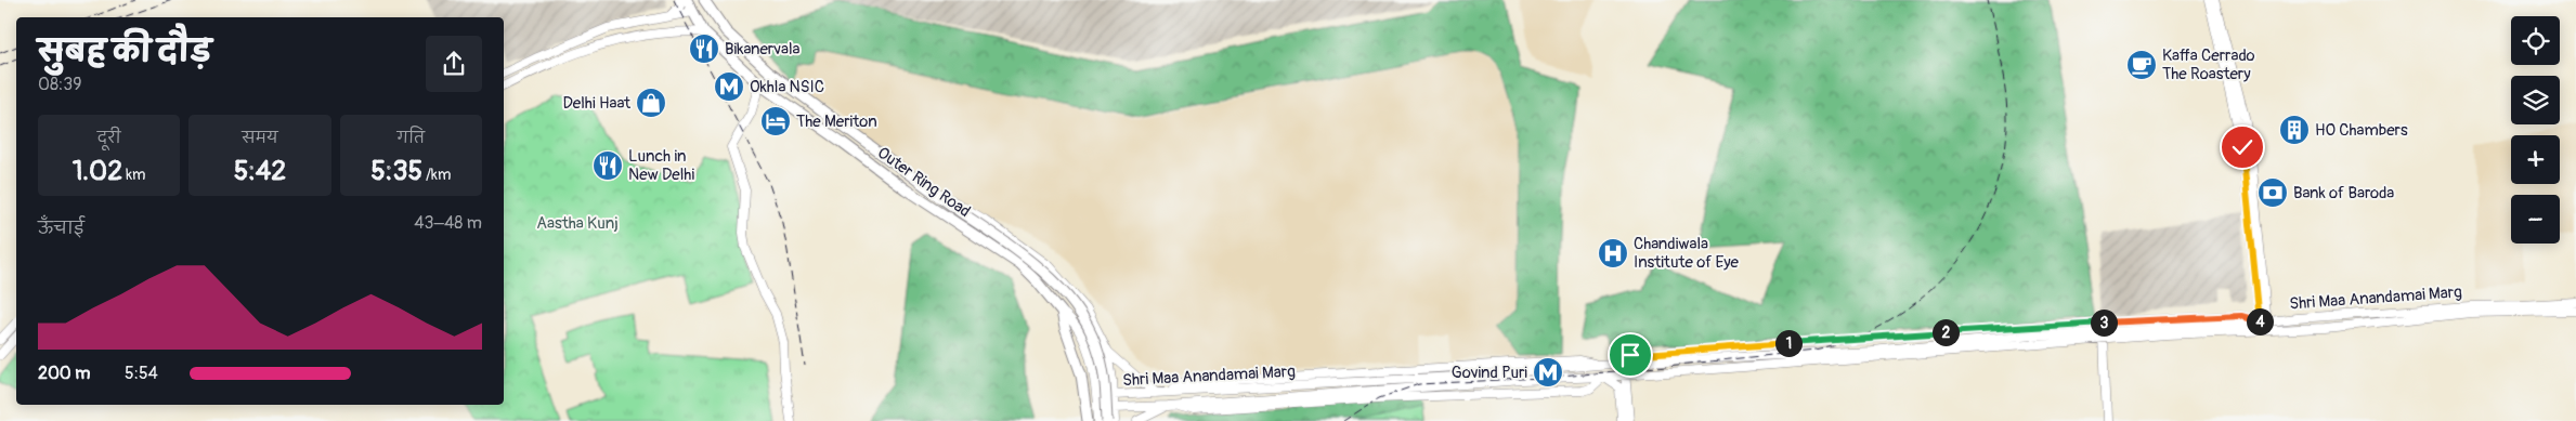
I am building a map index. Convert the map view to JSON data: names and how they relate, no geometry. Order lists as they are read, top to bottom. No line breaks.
{"streets":{"main road":["Outer Ring Road","Shri Maa Anandamai Marg"]},"parks":["Aastha Kunj"],"places":{"restaurant":["Bikanervala","Lunch in New Delhi"],"cafe":["Kaffa Cerrado The Roastery"],"metro station":["Okhla NSIC","Govind Puri"],"shop":["Delhi Haat"],"hotel":["The Meriton"],"building":["HO Chambers"],"bank":["Bank of Baroda"],"hospital":["Chandiwala Institute of Eye"]},"page":{"map_buttons":["+","−"],"heading":["सुबह की दौड़","08:39"],"stats":[["दूरी","1.02 km"],["समय","5:42"],["गति","5:35 /km"]],"chart":["ऊँचाई","43–48 m"],"pins":["4","3","2","1"],"list":[{"name":"200 m","note":"5:54"}]}}
